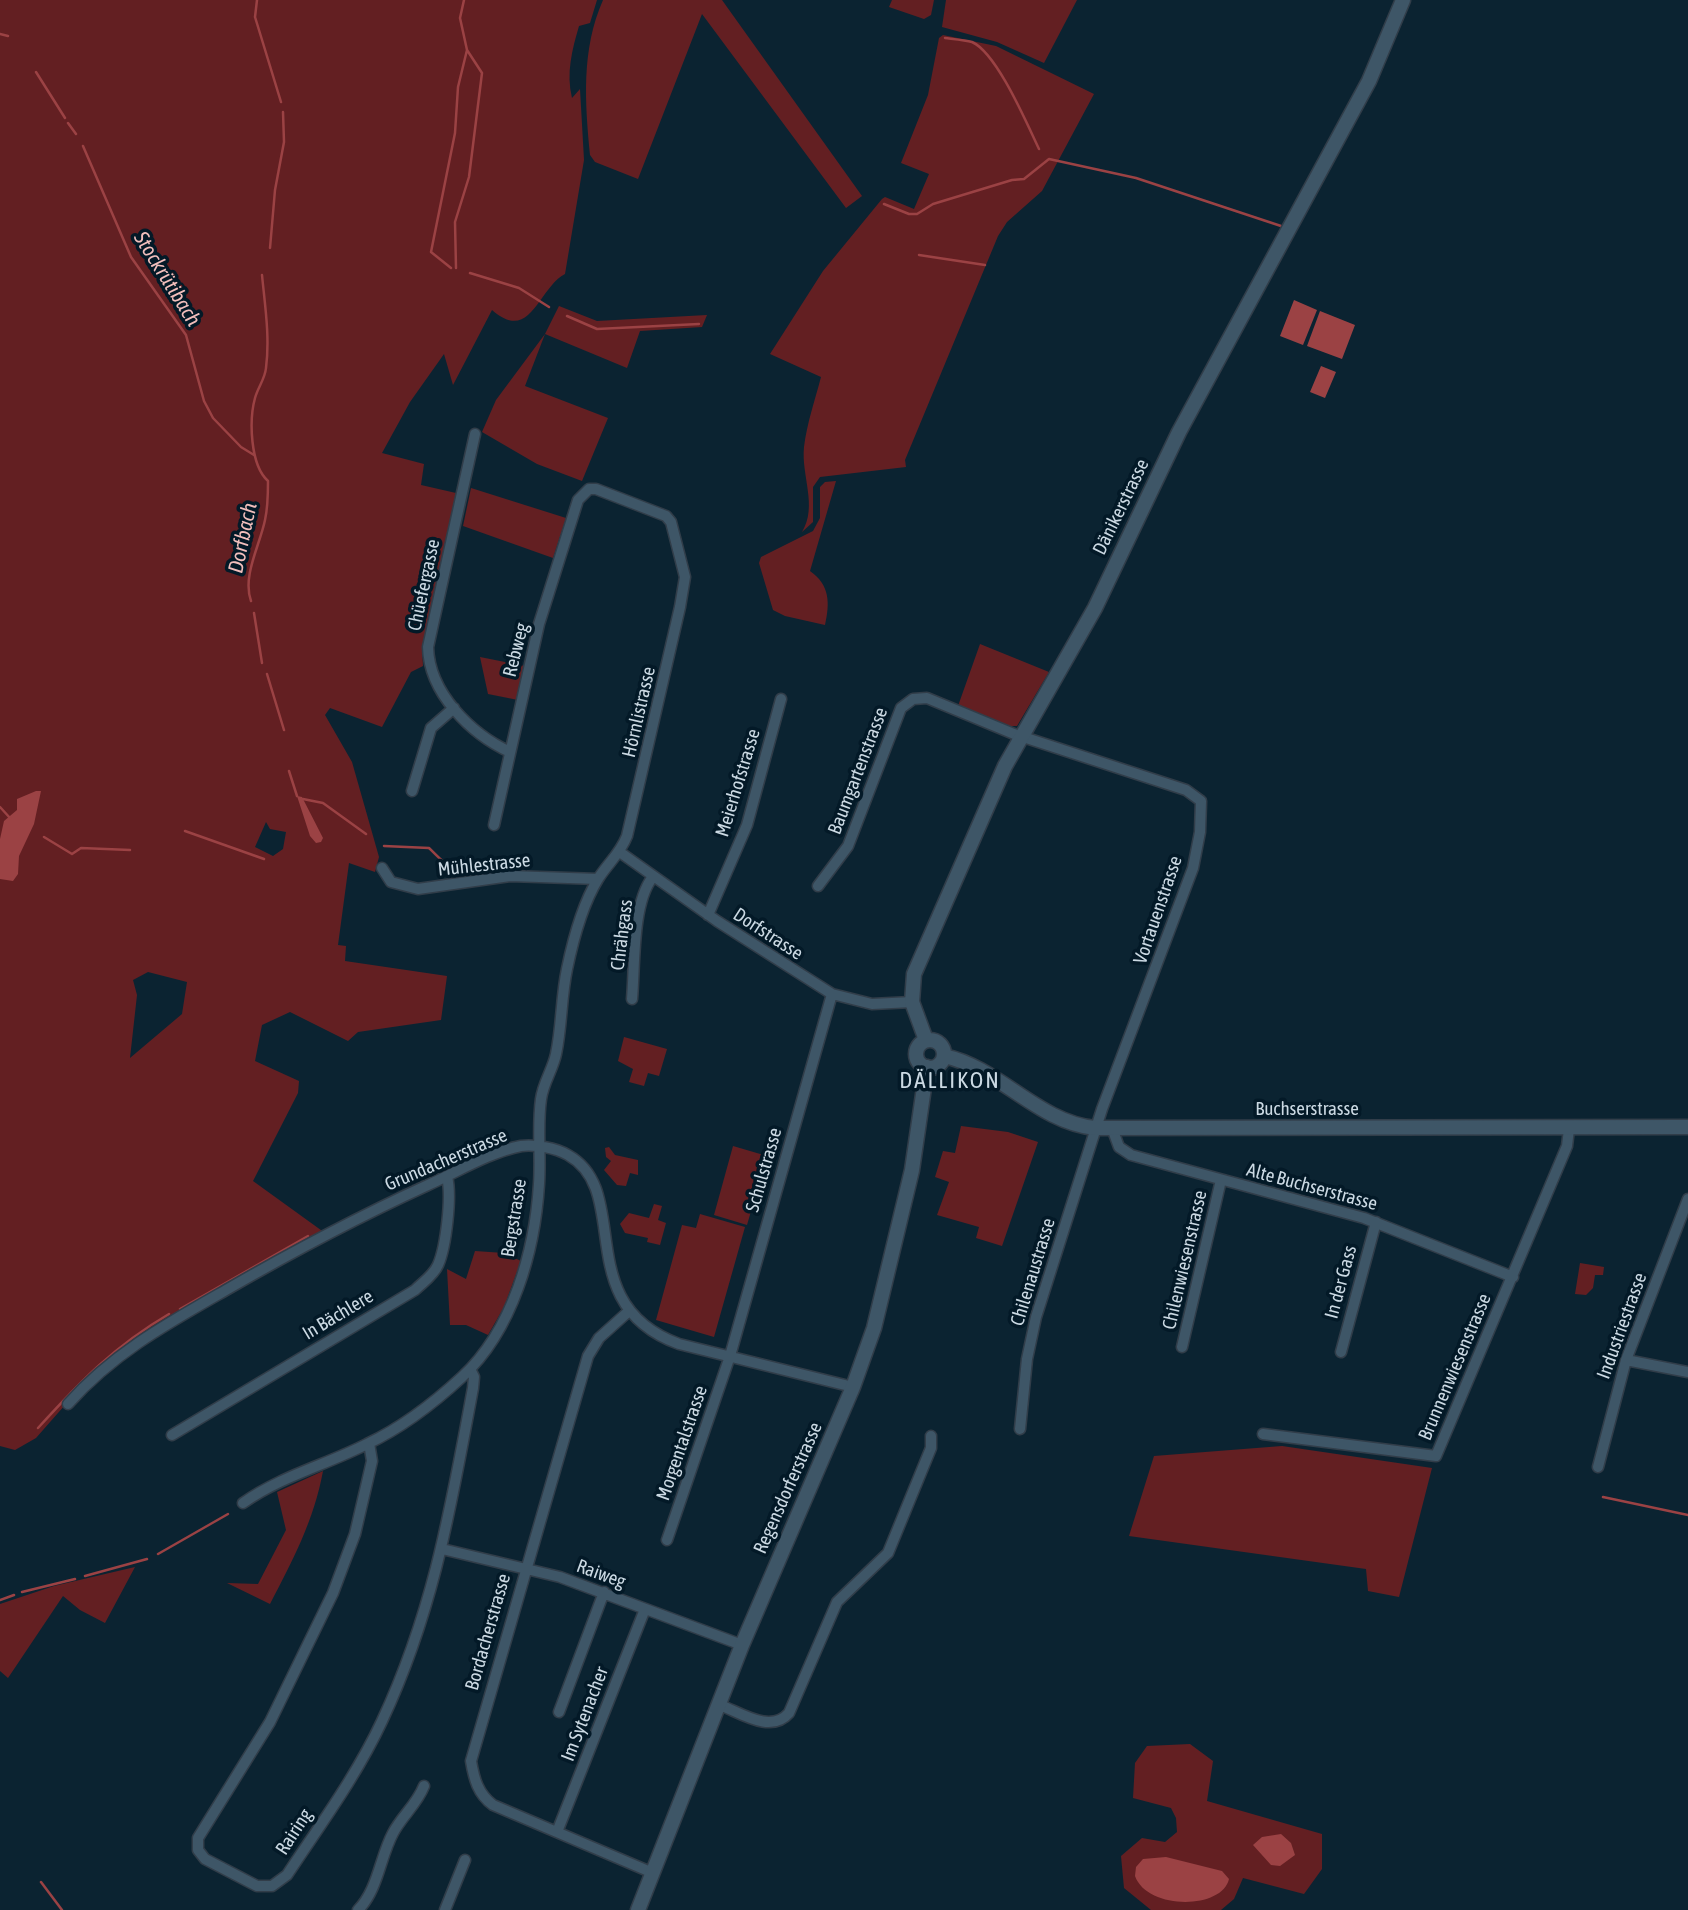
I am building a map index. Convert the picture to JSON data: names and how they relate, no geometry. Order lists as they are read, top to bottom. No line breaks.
{"streets":{"street":["Dänikerstrasse","Chüefergasse","Rebweg","Hörnlistrasse","Baumgartenstrasse","Meierhofstrasse","Mühlestrasse","Vortauenstrasse","Dorfstrasse","Chrähgass","Buchserstrasse","Grundacherstrasse","Schulstrasse","Alte Buchserstrasse","Bergstrasse","Chilenwiesenstrasse","Chilenaustrasse","In der Gass","In Bächlere","Industriestrasse","Brunnenwiesenstrasse","Morgentalstrasse","Regensdorferstrasse","Raiweg","Bordacherstrasse","Im Sytenacher","Rairing"]},"crossings":[["Dänikerstrasse","Baumgartenstrasse"],["Dänikerstrasse","Vortauenstrasse"],["Dänikerstrasse","Dorfstrasse"],["Dänikerstrasse","Buchserstrasse"],["Dänikerstrasse","Regensdorferstrasse"],["Chüefergasse","Rebweg"],["Rebweg","Hörnlistrasse"],["Hörnlistrasse","Dorfstrasse"],["Hörnlistrasse","Bergstrasse"],["Baumgartenstrasse","Vortauenstrasse"],["Meierhofstrasse","Dorfstrasse"],["Mühlestrasse","Bergstrasse"],["Vortauenstrasse","Buchserstrasse"],["Vortauenstrasse","Chilenaustrasse"],["Dorfstrasse","Chrähgass"],["Dorfstrasse","Schulstrasse"],["Dorfstrasse","Bergstrasse"],["Buchserstrasse","Alte Buchserstrasse"],["Buchserstrasse","Chilenaustrasse"],["Buchserstrasse","Brunnenwiesenstrasse"],["Buchserstrasse","Regensdorferstrasse"],["Grundacherstrasse","Schulstrasse"],["Grundacherstrasse","Bergstrasse"],["Grundacherstrasse","In Bächlere"],["Grundacherstrasse","Morgentalstrasse"],["Grundacherstrasse","Regensdorferstrasse"],["Grundacherstrasse","Bordacherstrasse"],["Schulstrasse","Morgentalstrasse"],["Alte Buchserstrasse","Chilenwiesenstrasse"],["Alte Buchserstrasse","In der Gass"],["Alte Buchserstrasse","Brunnenwiesenstrasse"],["Bergstrasse","Rairing"],["Regensdorferstrasse","Raiweg"],["Regensdorferstrasse","Bordacherstrasse"],["Raiweg","Bordacherstrasse"],["Raiweg","Im Sytenacher"],["Raiweg","Rairing"],["Bordacherstrasse","Im Sytenacher"]],"districts":["DÄLLIKON"],"water":["Stockrütibach","Dorfbach"]}
